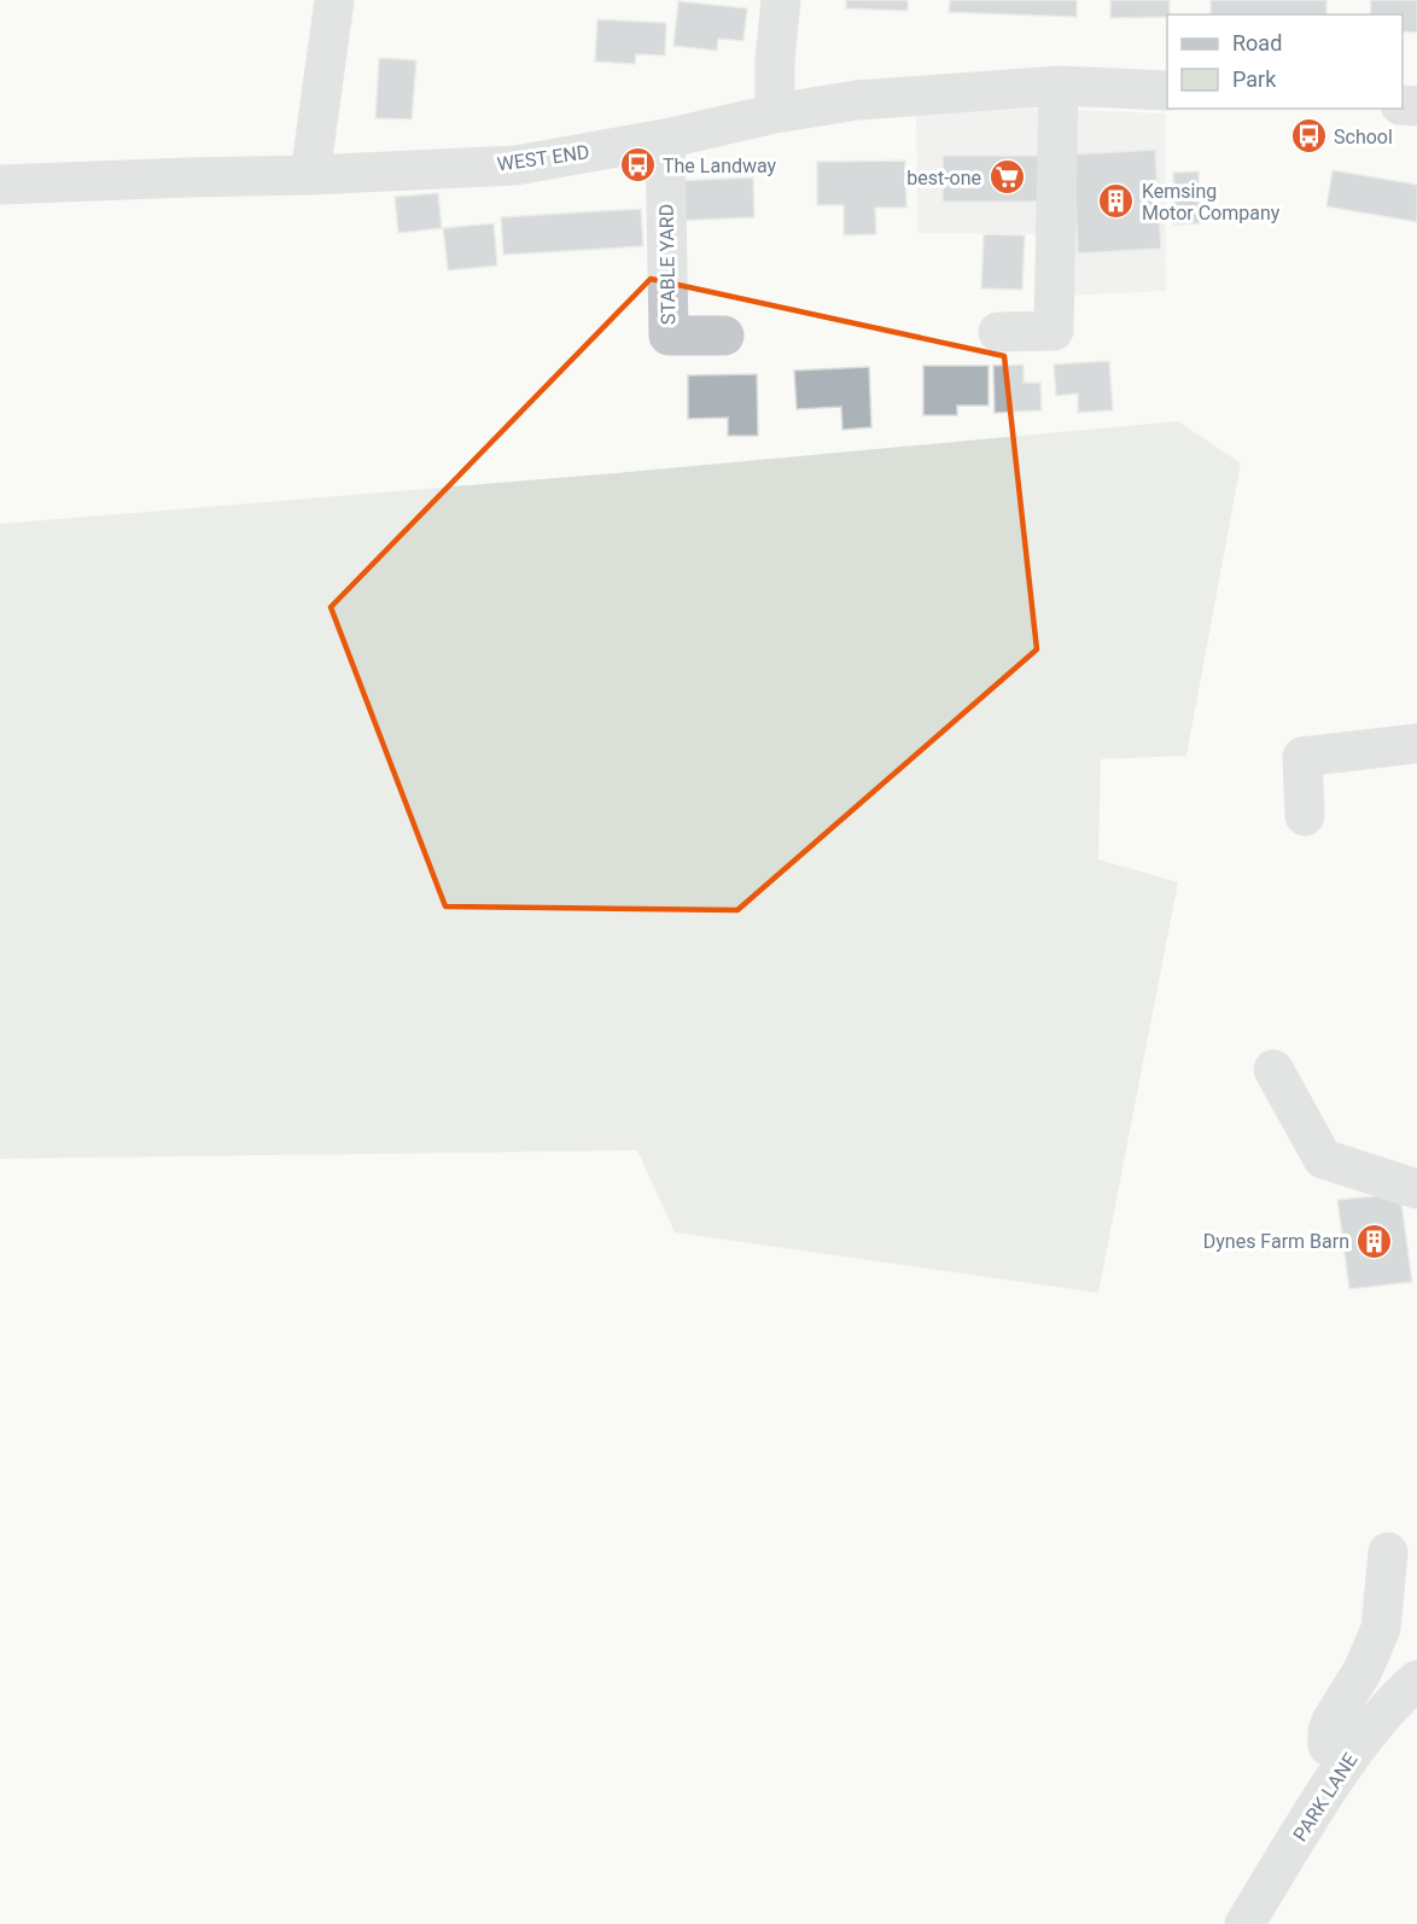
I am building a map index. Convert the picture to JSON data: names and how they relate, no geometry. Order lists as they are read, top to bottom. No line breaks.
{"streets":{"street":["WEST END","STABLE YARD","PARK LANE"]},"crossings":[["WEST END","STABLE YARD"]],"places":{"bus stop":["School","The Landway"],"supermarket":["best-one"],"building":["Kemsing Motor Company","Dynes Farm Barn"]},"legend":["Road","Park"]}
